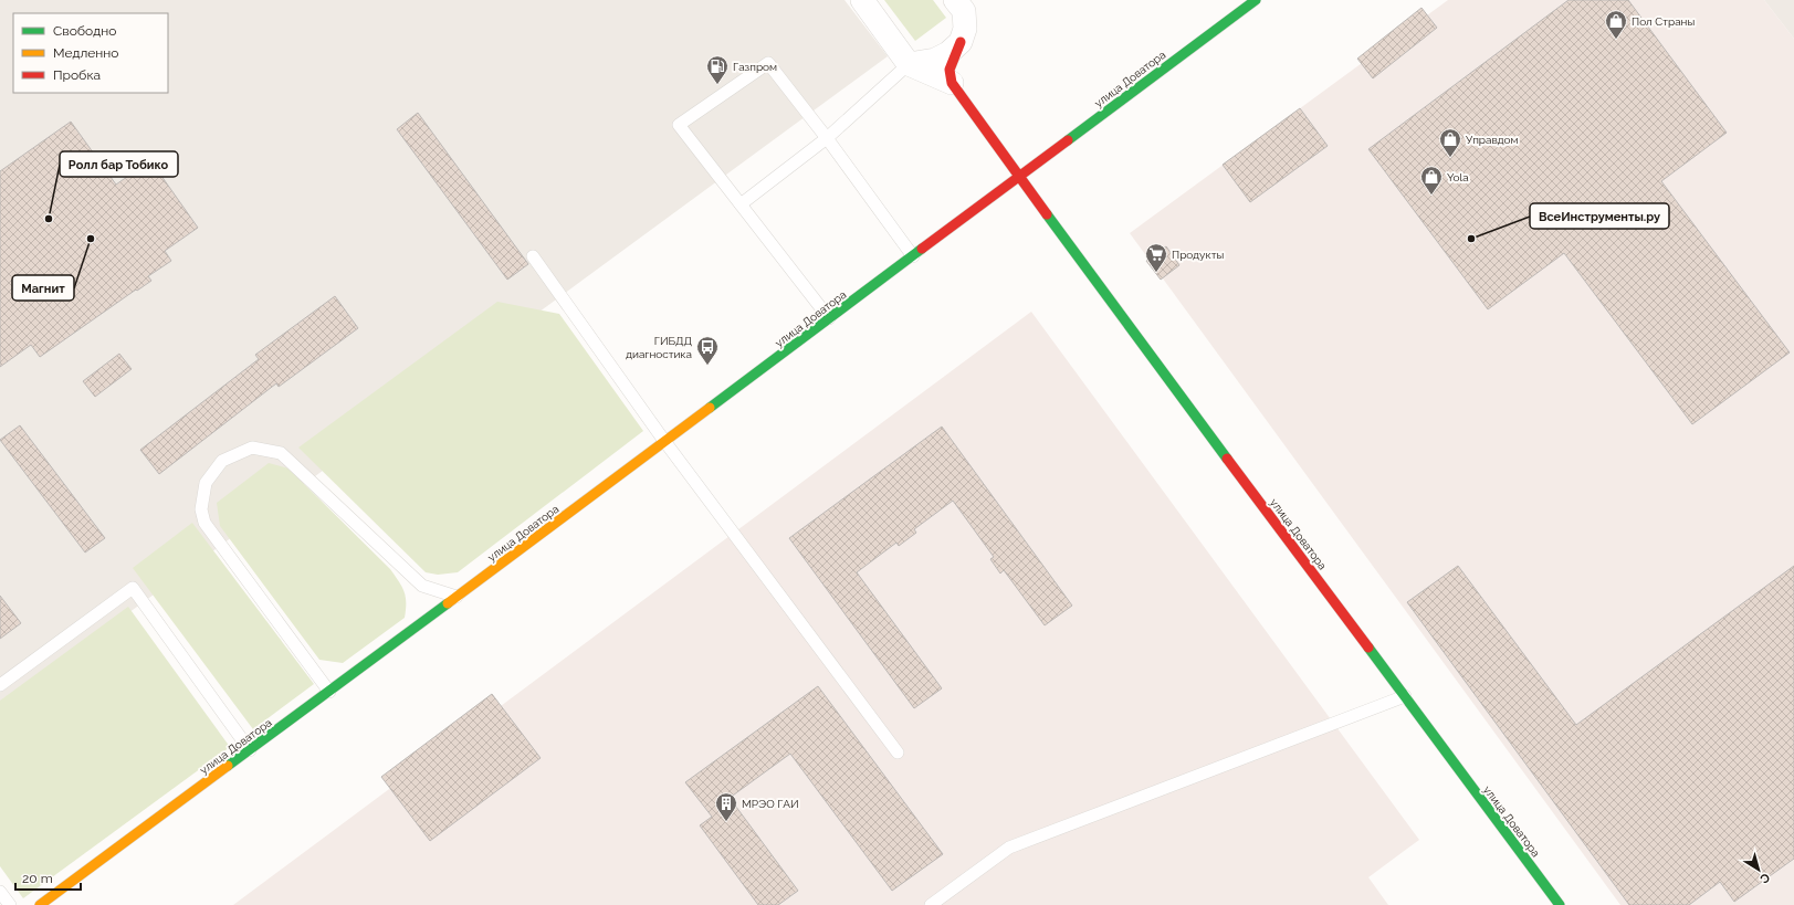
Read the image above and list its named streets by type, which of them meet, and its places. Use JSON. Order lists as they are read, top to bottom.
{
  "streets": {
    "street": ["улица Доватора"]
  },
  "places": {
    "shop": ["Пол Страны", "Управдом", "Yola"],
    "fuel station": ["Газпром"],
    "other": ["Ролл бар Тобико", "Магнит", "ВсеИнструменты.ру"],
    "supermarket": ["Продукты"],
    "bus stop": ["ГИБДД диагностика"],
    "building": ["МРЭО ГАИ"]
  },
  "legend": ["Свободно", "Медленно", "Пробка"],
  "scale_bar": "20 m",
  "north": "bottom right"
}
